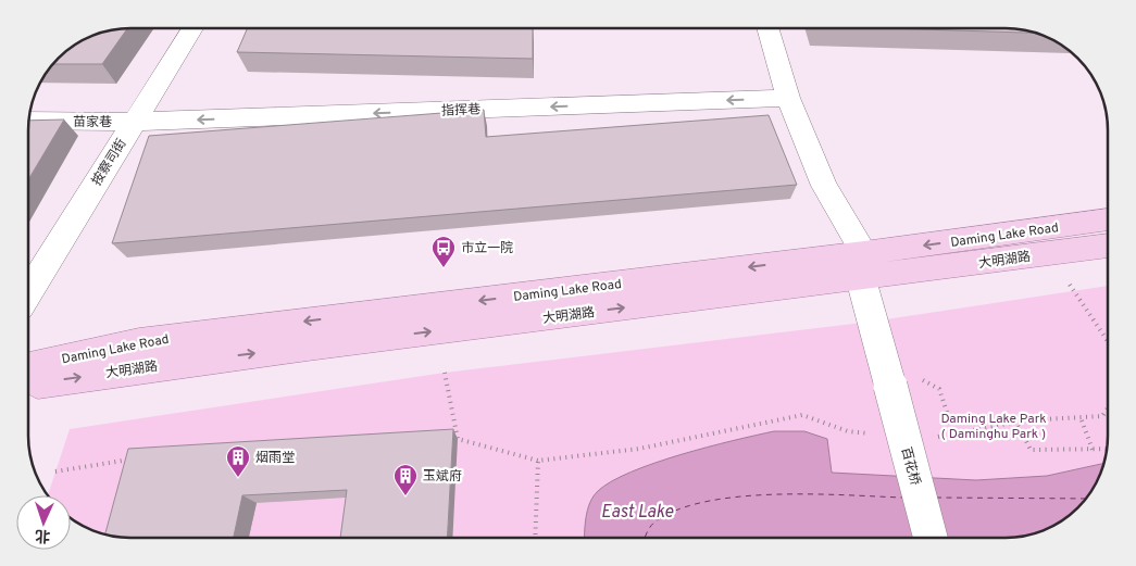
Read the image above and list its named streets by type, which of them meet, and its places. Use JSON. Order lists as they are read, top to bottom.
{
  "streets": {
    "main road": ["Daming Lake Road", "大明湖路"],
    "street": [
      "指挥巷",
      "苗家巷",
      "按察司街",
      "百花桥"
    ]
  },
  "crossings": [
    ["指挥巷", "苗家巷"],
    ["指挥巷", "按察司街"],
    ["指挥巷", "百花桥"],
    ["苗家巷", "按察司街"],
    ["Daming Lake Road", "大明湖路"],
    ["Daming Lake Road", "百花桥"],
    ["大明湖路", "百花桥"]
  ],
  "one_way": ["指挥巷", "Daming Lake Road", "大明湖路"],
  "water": ["East Lake"],
  "parks": ["Daming Lake Park ( Daminghu Park )"],
  "places": {
    "bus stop": ["市立一院"],
    "building": ["烟雨堂", "玉斌府"]
  },
  "north": "bottom"
}
